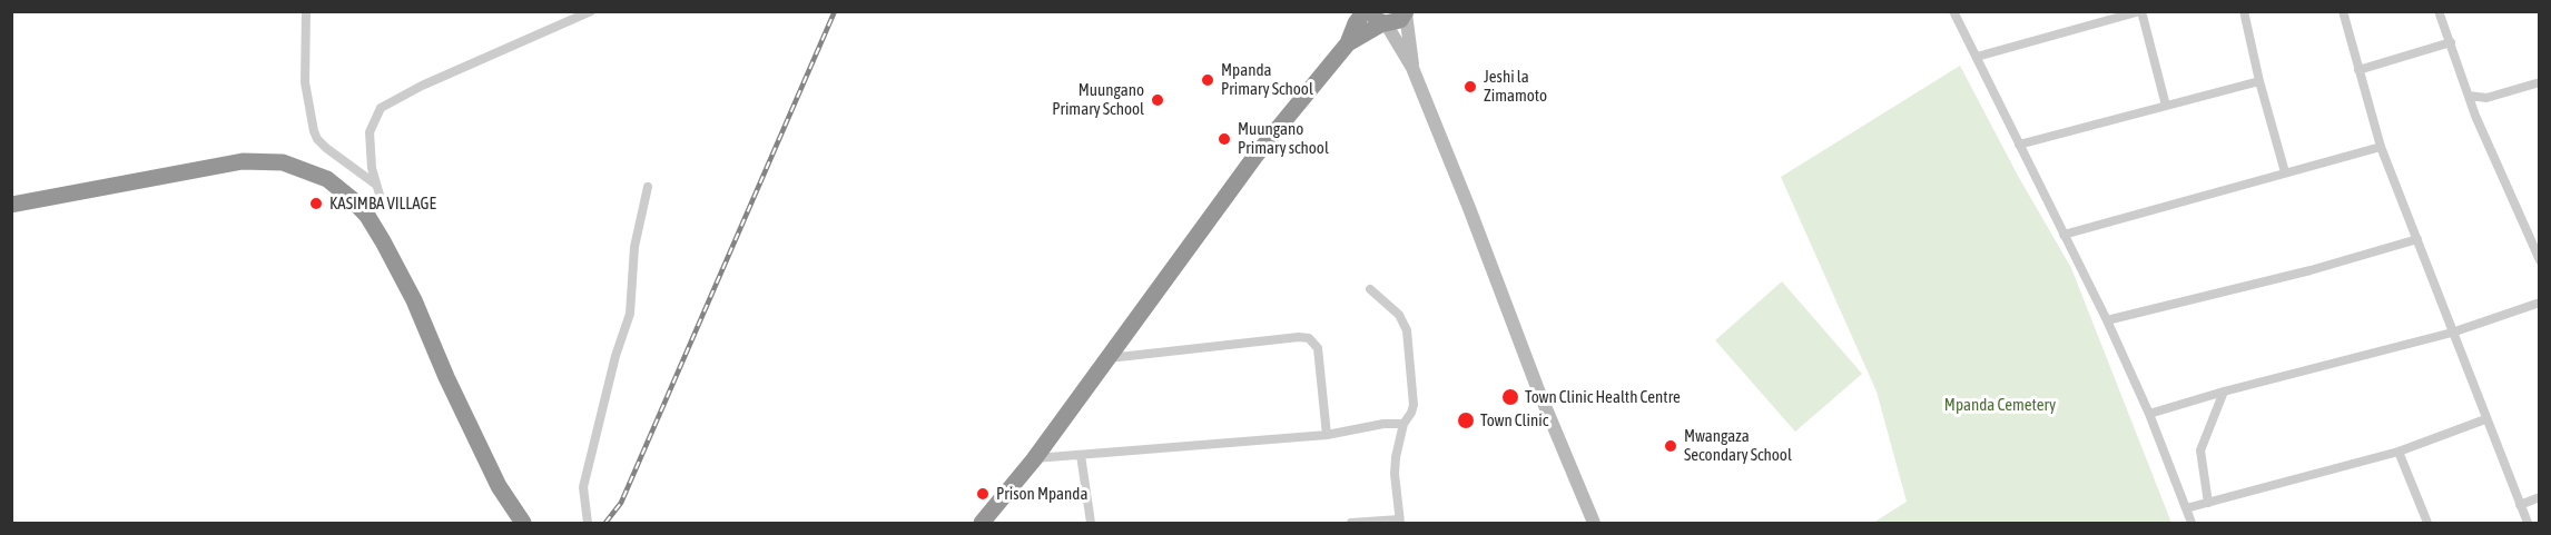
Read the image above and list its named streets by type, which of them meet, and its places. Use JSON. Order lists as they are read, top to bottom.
{
  "parks": ["Mpanda Cemetery"],
  "places": [
    "Mpanda Primary School",
    "Jeshi la Zimamoto",
    "Muungano Primary School",
    "Muungano Primary school",
    "KASIMBA VILLAGE",
    "Town Clinic Health Centre",
    "Town Clinic",
    "Mwangaza Secondary School",
    "Prison Mpanda"
  ]
}
